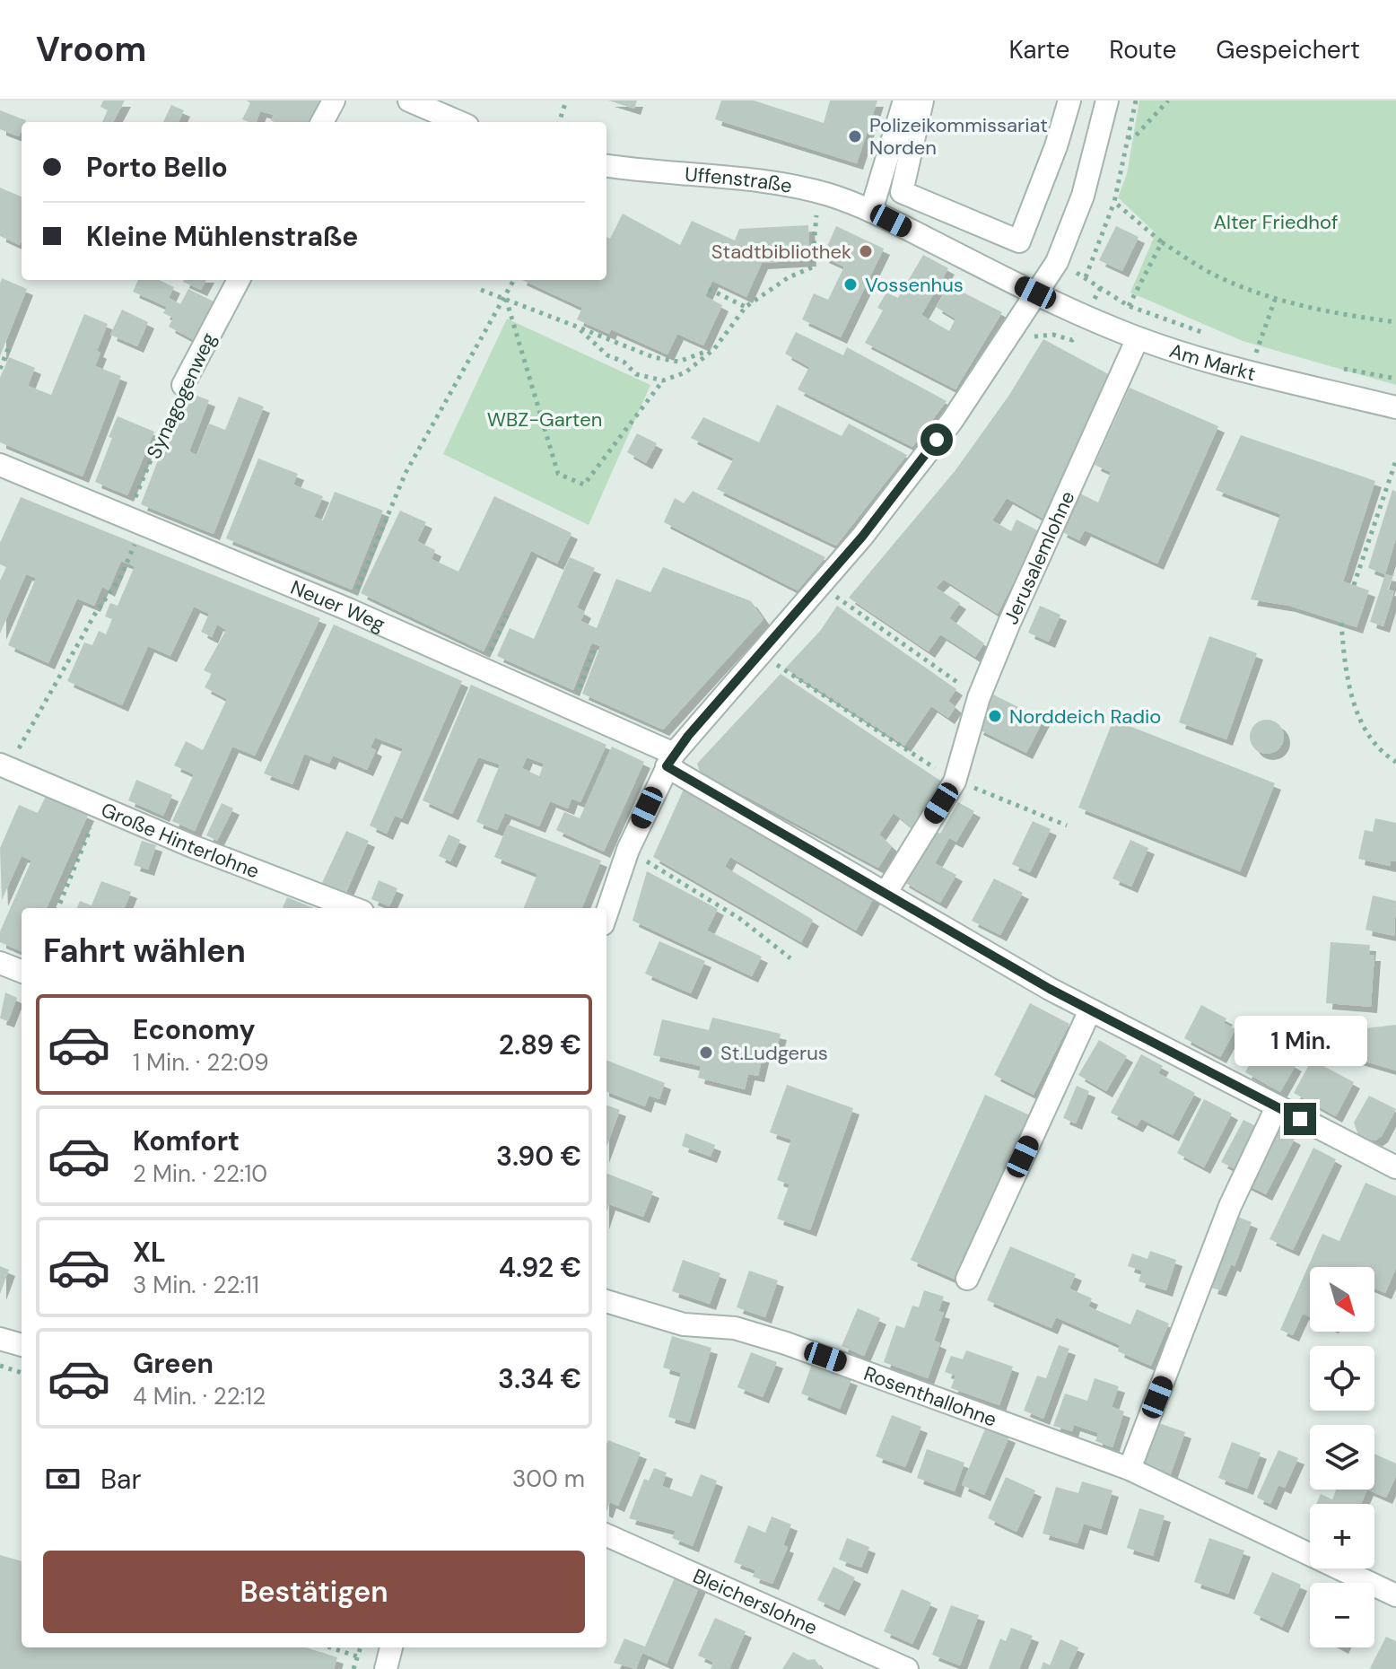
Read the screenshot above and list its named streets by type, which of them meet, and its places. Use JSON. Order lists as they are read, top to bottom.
{
  "streets": {
    "street": [
      "Uffenstraße",
      "Am Markt",
      "Synagogenweg",
      "Jerusalemlohne",
      "Neuer Weg",
      "Große Hinterlohne",
      "Rosenthallohne",
      "Bleicherslohne"
    ]
  },
  "crossings": [
    ["Uffenstraße", "Am Markt"],
    ["Am Markt", "Jerusalemlohne"],
    ["Synagogenweg", "Neuer Weg"],
    ["Synagogenweg", "Große Hinterlohne"],
    ["Jerusalemlohne", "Neuer Weg"]
  ],
  "parks": ["Alter Friedhof", "WBZ-Garten"],
  "places": [
    "Polizeikommissariat Norden",
    "Stadtbibliothek",
    "Vossenhus",
    "Norddeich Radio",
    "St.Ludgerus"
  ],
  "north": "bottom right",
  "page": {
    "header": "Vroom",
    "nav": ["Karte", "Route", "Gespeichert"],
    "banner": ["Porto Bello", "Kleine Mühlenstraße"],
    "heading": "Fahrt wählen",
    "list": [
      {
        "name": "Economy",
        "note": "1 Min. · 22:09",
        "value": "2.89 €"
      },
      {
        "name": "Komfort",
        "note": "2 Min. · 22:10",
        "value": "3.90 €"
      },
      {
        "name": "XL",
        "note": "3 Min. · 22:11",
        "value": "4.92 €"
      },
      {
        "name": "Green",
        "note": "4 Min. · 22:12",
        "value": "3.34 €"
      }
    ],
    "bubble": "1 Min.",
    "map_buttons": ["+", "−"],
    "pay": ["Bar", "300 m"],
    "buttons": "Bestätigen"
  }
}
